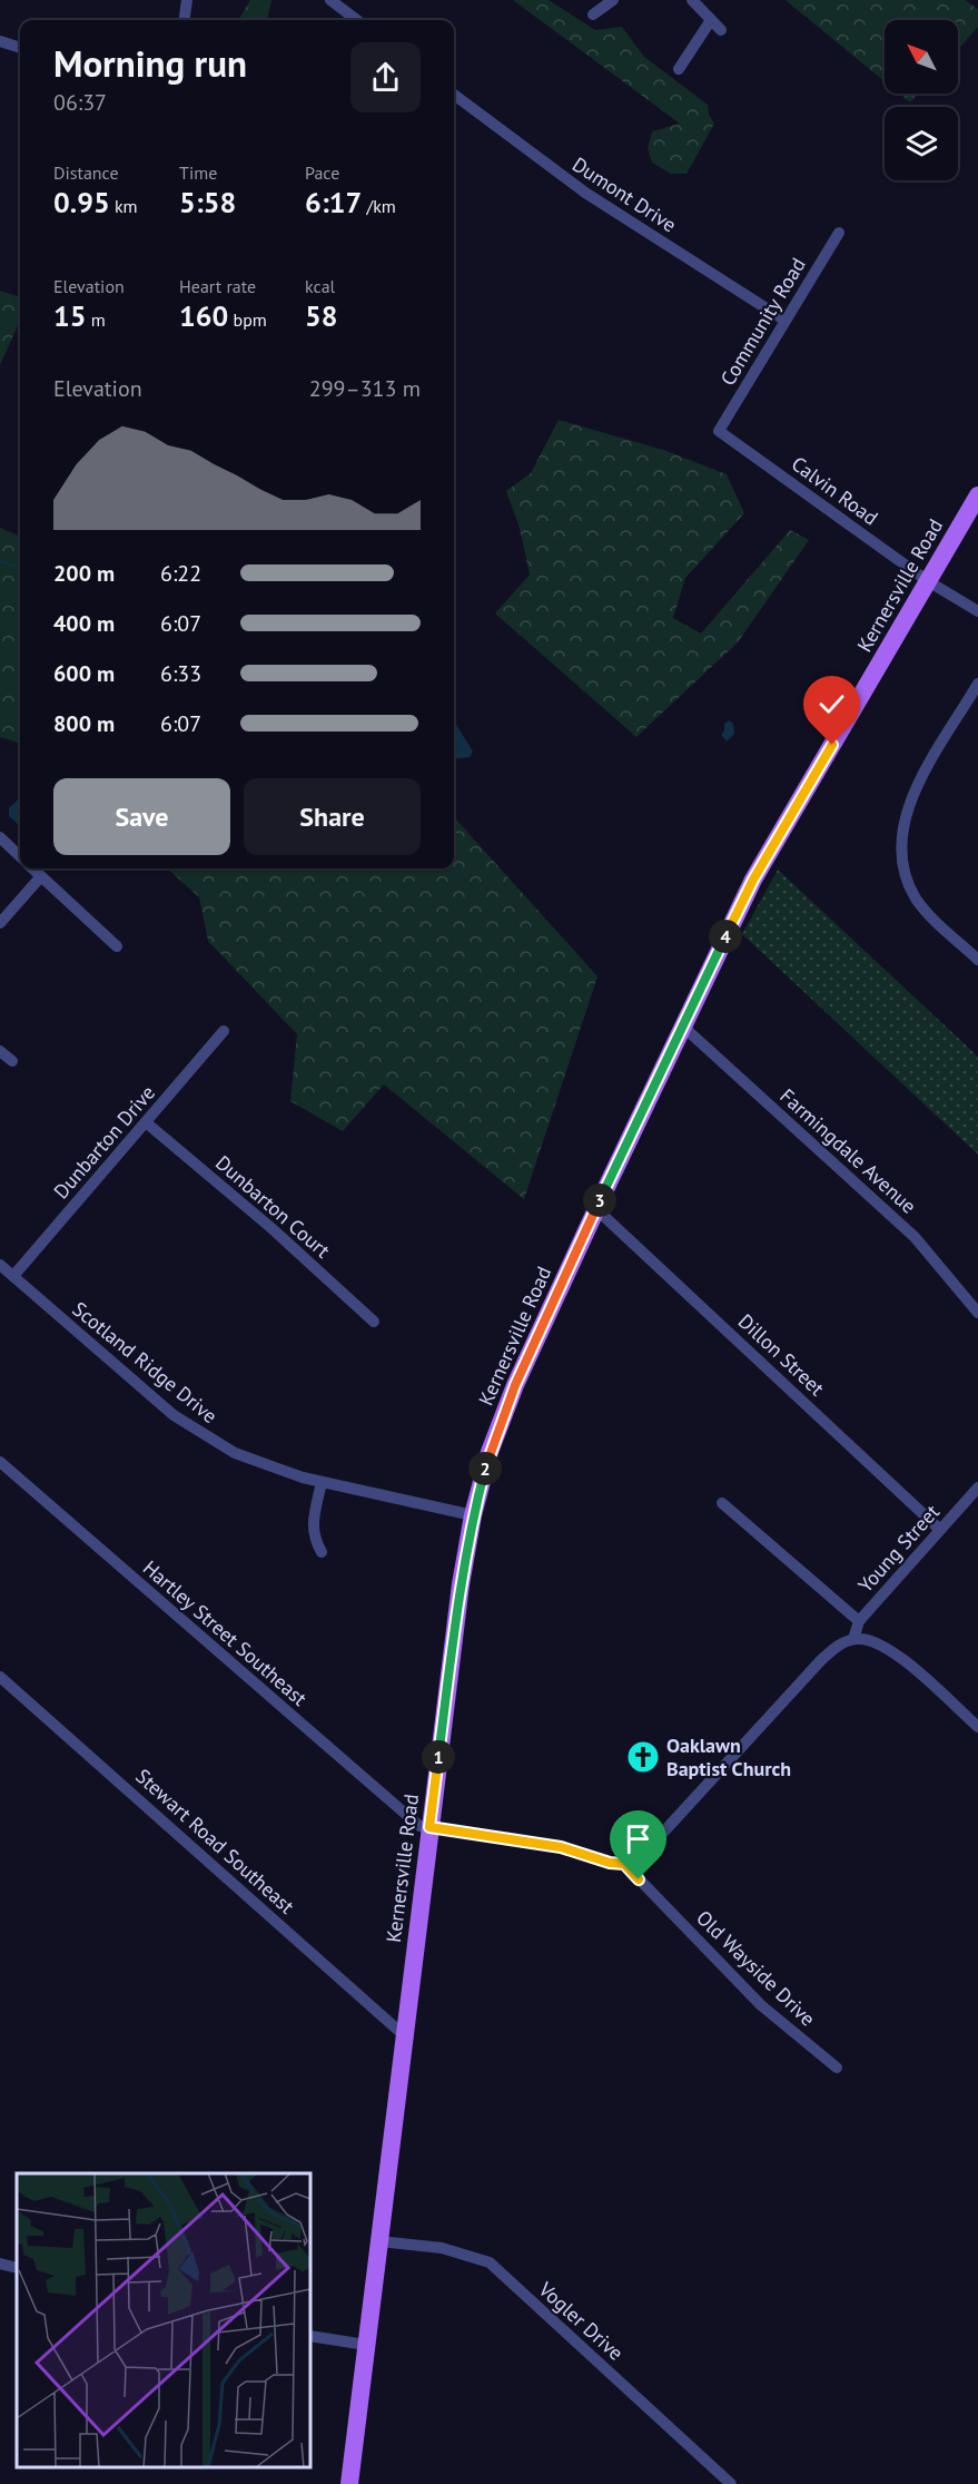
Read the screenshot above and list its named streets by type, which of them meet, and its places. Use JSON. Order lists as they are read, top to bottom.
{
  "streets": {
    "main road": ["Kernersville Road"],
    "street": [
      "Dumont Drive",
      "Community Road",
      "Calvin Road",
      "Dunbarton Drive",
      "Farmingdale Avenue",
      "Dunbarton Court",
      "Dillon Street",
      "Scotland Ridge Drive",
      "Young Street",
      "Hartley Street Southeast",
      "Stewart Road Southeast",
      "Old Wayside Drive",
      "Vogler Drive"
    ]
  },
  "crossings": [
    ["Dumont Drive", "Community Road"],
    ["Community Road", "Calvin Road"],
    ["Calvin Road", "Kernersville Road"],
    ["Kernersville Road", "Farmingdale Avenue"],
    ["Kernersville Road", "Dillon Street"],
    ["Kernersville Road", "Scotland Ridge Drive"],
    ["Kernersville Road", "Hartley Street Southeast"],
    ["Kernersville Road", "Stewart Road Southeast"],
    ["Kernersville Road", "Vogler Drive"],
    ["Dunbarton Drive", "Dunbarton Court"],
    ["Dunbarton Drive", "Scotland Ridge Drive"],
    ["Dillon Street", "Young Street"]
  ],
  "places": {
    "church": ["Oaklawn Baptist Church"]
  },
  "north": "top left",
  "page": {
    "heading": ["Morning run", "06:37"],
    "stats": [
      ["Distance", "0.95 km"],
      ["Time", "5:58"],
      ["Pace", "6:17 /km"],
      ["Elevation", "15 m"],
      ["Heart rate", "160 bpm"],
      ["kcal", "58"]
    ],
    "chart": ["Elevation", "299–313 m"],
    "list": [
      {
        "name": "200 m",
        "note": "6:22"
      },
      {
        "name": "400 m",
        "note": "6:07"
      },
      {
        "name": "600 m",
        "note": "6:33"
      },
      {
        "name": "800 m",
        "note": "6:07"
      }
    ],
    "buttons": ["Save", "Share"],
    "pins": [
      "4",
      "3",
      "2",
      "1"
    ]
  }
}
